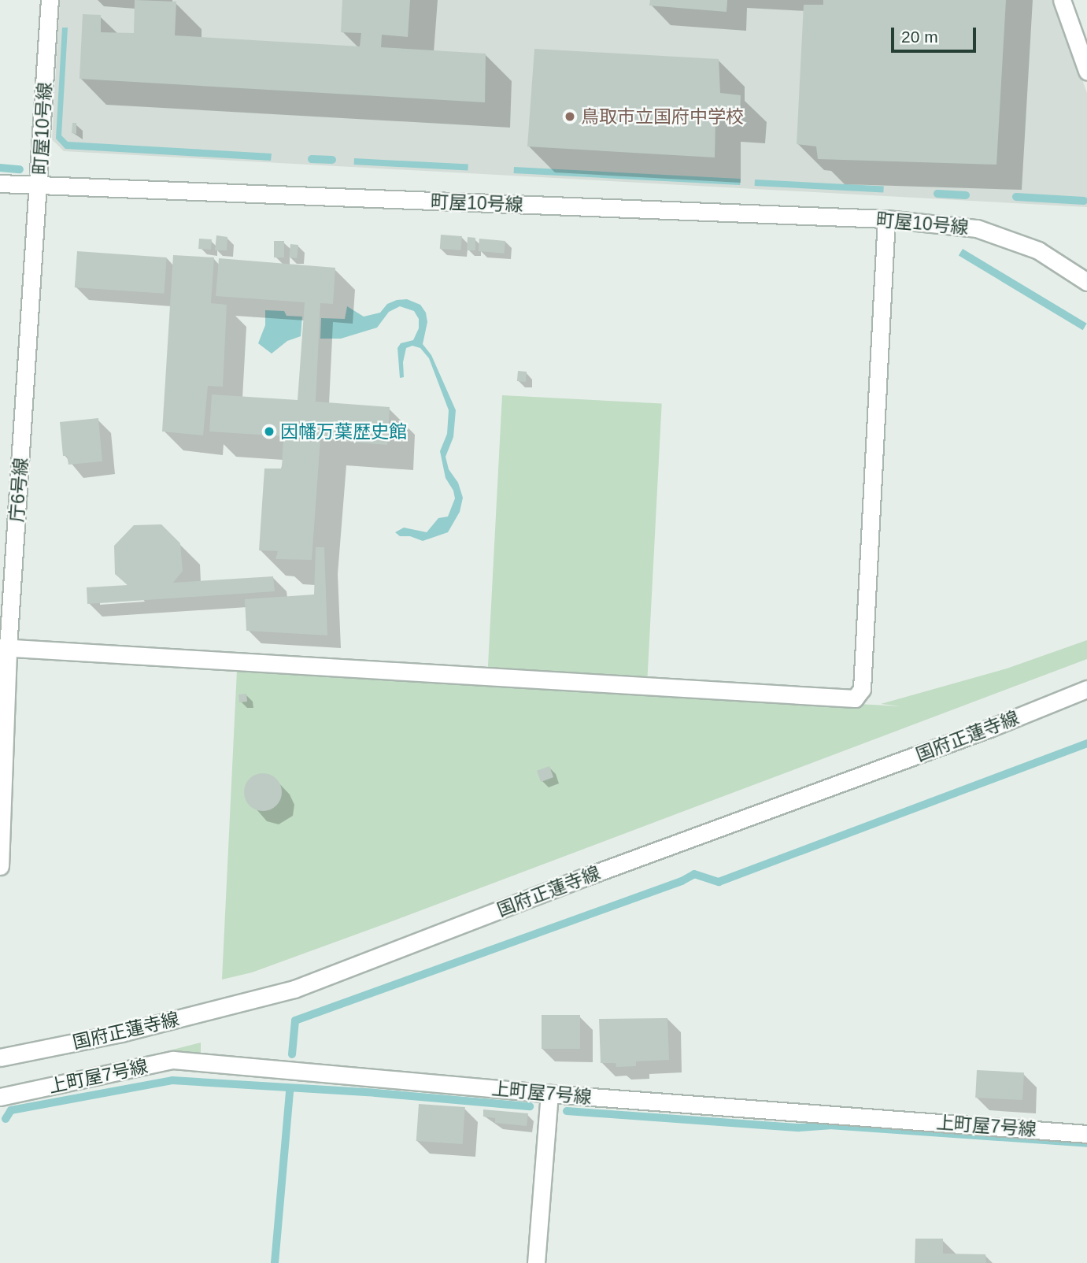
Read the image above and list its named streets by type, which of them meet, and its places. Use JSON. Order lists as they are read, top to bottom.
{
  "streets": {
    "street": [
      "町屋10号線",
      "庁6号線",
      "国府正蓮寺線",
      "上町屋7号線"
    ]
  },
  "crossings": [
    ["町屋10号線", "庁6号線"]
  ],
  "places": ["鳥取市立国府中学校", "因幡万葉歴史館"],
  "scale_bar": "20 m"
}
